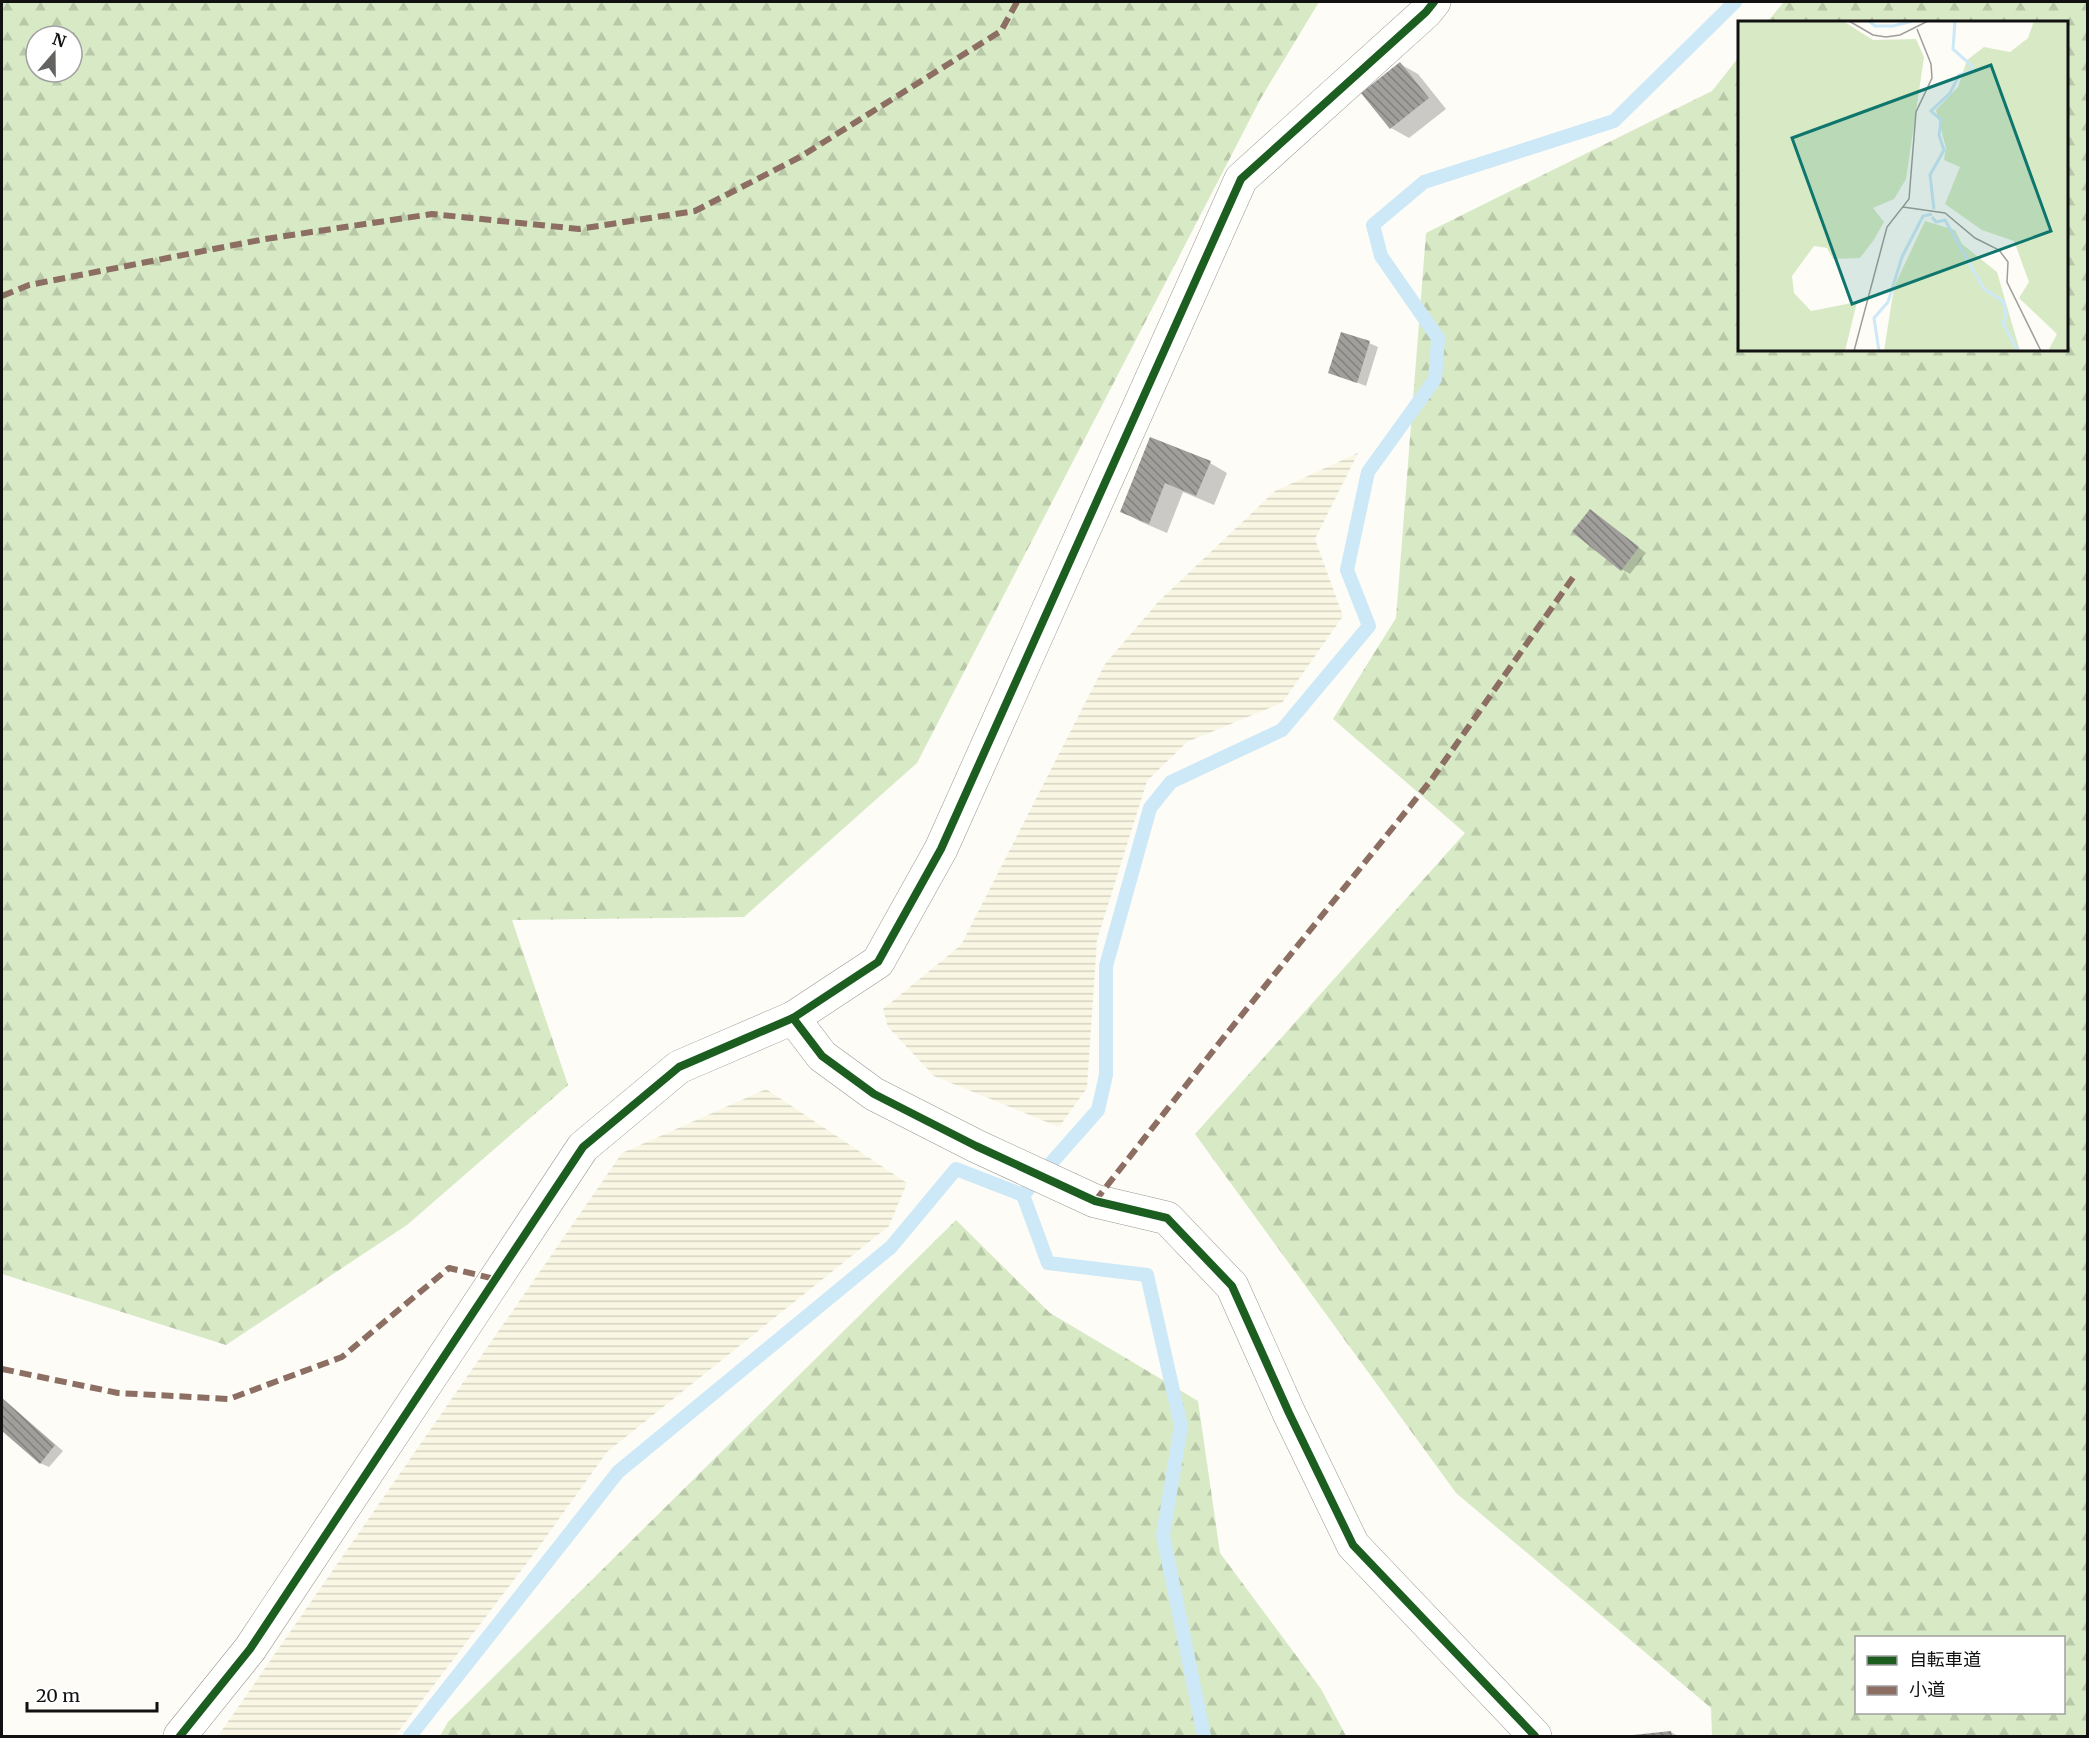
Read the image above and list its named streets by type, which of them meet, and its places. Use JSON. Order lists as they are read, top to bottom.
{
  "legend": ["自転車道", "小道"],
  "scale_bar": "20 m",
  "north": "top"
}
